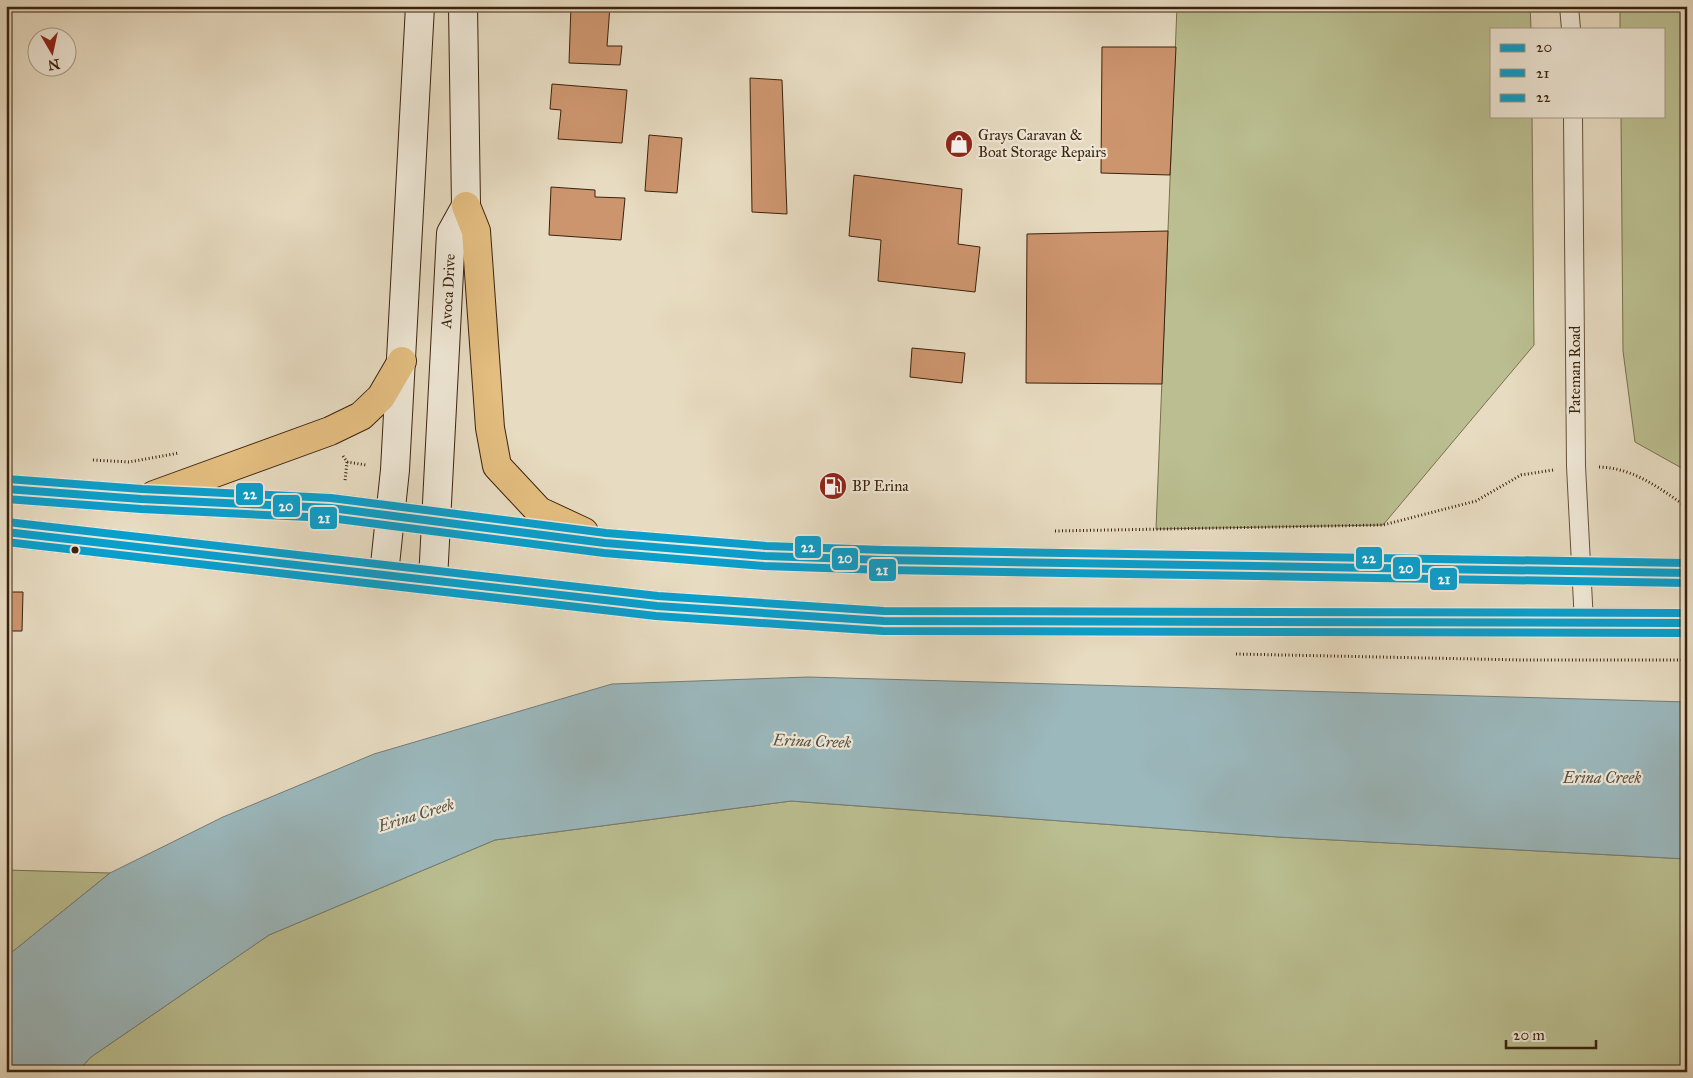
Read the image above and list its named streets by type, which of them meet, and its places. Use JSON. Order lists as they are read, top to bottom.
{
  "streets": {
    "main road": ["Avoca Drive"],
    "lane": ["Pateman Road"]
  },
  "water": ["Erina Creek"],
  "places": {
    "shop": ["Grays Caravan & Boat Storage Repairs"],
    "fuel station": ["BP Erina"]
  },
  "lines": ["transit line 22", "transit line 20", "transit line 21"],
  "legend": ["20", "21", "22"],
  "scale_bar": "20 m",
  "north": "bottom"
}
